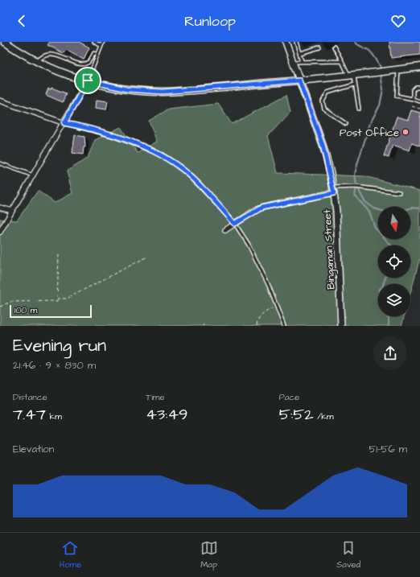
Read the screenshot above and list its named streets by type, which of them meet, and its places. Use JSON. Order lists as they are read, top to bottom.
{
  "streets": {
    "street": ["Bingaman Street"]
  },
  "places": ["Post Office"],
  "scale_bar": "100 m",
  "north": "bottom",
  "page": {
    "header": "Runloop",
    "scale": "100 m",
    "heading": ["Evening run", "21:46 · 9 × 830 m"],
    "stats": [
      ["Distance", "7.47 km"],
      ["Time", "43:49"],
      ["Pace", "5:52 /km"]
    ],
    "chart": ["Elevation", "51–56 m"],
    "tabs": ["Home", "Map", "Saved"]
  }
}
